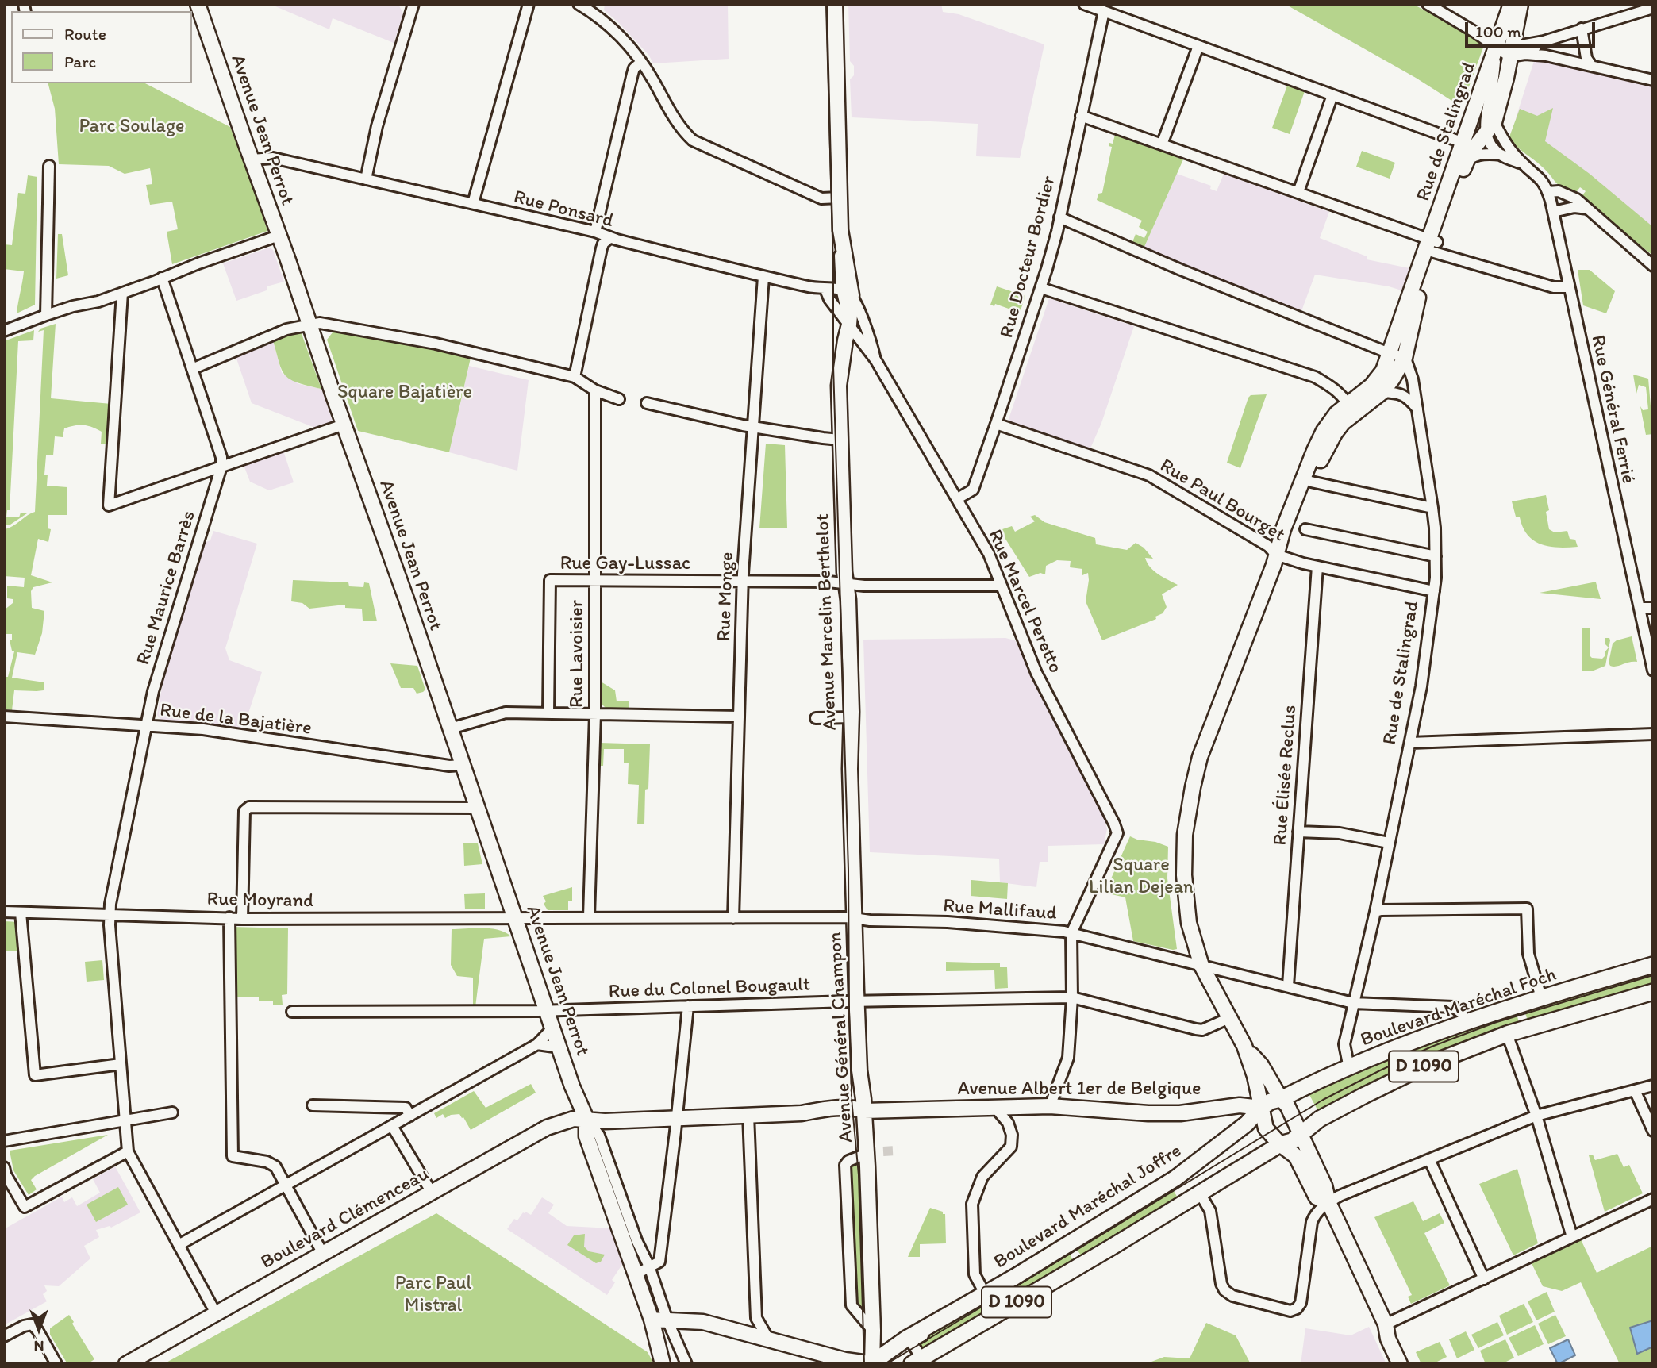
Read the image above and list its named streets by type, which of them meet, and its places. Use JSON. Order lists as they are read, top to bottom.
{
  "streets": {
    "main road": [
      "Avenue Jean Perrot",
      "Rue de Stalingrad",
      "Avenue Marcelin Berthelot",
      "Boulevard Maréchal Foch",
      "Avenue Général Champon",
      "D 1090",
      "Avenue Albert 1er de Belgique",
      "Boulevard Maréchal Joffre",
      "Boulevard Clémenceau"
    ],
    "street": [
      "Rue Ponsard",
      "Rue Docteur Bordier",
      "Rue Général Ferrié",
      "Rue Paul Bourget",
      "Rue Gay-Lussac",
      "Rue Maurice Barrès",
      "Rue Monge",
      "Rue Marcel Peretto",
      "Rue Lavoisier",
      "Rue de la Bajatière",
      "Rue Élisée Reclus",
      "Rue Moyrand",
      "Rue Mallifaud",
      "Rue du Colonel Bougault"
    ]
  },
  "crossings": [
    ["Avenue Jean Perrot", "Rue Ponsard"],
    ["Avenue Jean Perrot", "Rue de la Bajatière"],
    ["Avenue Jean Perrot", "Rue Moyrand"],
    ["Avenue Jean Perrot", "Rue Mallifaud"],
    ["Avenue Jean Perrot", "Rue du Colonel Bougault"],
    ["Avenue Jean Perrot", "Avenue Albert 1er de Belgique"],
    ["Avenue Jean Perrot", "Boulevard Clémenceau"],
    ["Rue de Stalingrad", "Rue Général Ferrié"],
    ["Rue de Stalingrad", "Rue Paul Bourget"],
    ["Rue de Stalingrad", "Rue Mallifaud"],
    ["Rue de Stalingrad", "Boulevard Maréchal Foch"],
    ["Rue Ponsard", "Rue Monge"],
    ["Rue Docteur Bordier", "Rue Paul Bourget"],
    ["Rue Docteur Bordier", "Rue Marcel Peretto"],
    ["Rue Paul Bourget", "Rue Élisée Reclus"],
    ["Rue Gay-Lussac", "Rue Monge"],
    ["Rue Gay-Lussac", "Rue Marcel Peretto"],
    ["Rue Gay-Lussac", "Avenue Marcelin Berthelot"],
    ["Rue Gay-Lussac", "Rue Lavoisier"],
    ["Rue Maurice Barrès", "Rue de la Bajatière"],
    ["Rue Maurice Barrès", "Rue Moyrand"],
    ["Rue Monge", "Rue Mallifaud"],
    ["Rue Marcel Peretto", "Avenue Marcelin Berthelot"],
    ["Rue Marcel Peretto", "Rue Mallifaud"],
    ["Avenue Marcelin Berthelot", "Rue Mallifaud"],
    ["Avenue Marcelin Berthelot", "Avenue Général Champon"],
    ["Rue Lavoisier", "Rue Mallifaud"],
    ["Rue Élisée Reclus", "Rue Mallifaud"],
    ["Rue Moyrand", "Rue Mallifaud"],
    ["Rue Mallifaud", "Boulevard Maréchal Foch"],
    ["Rue Mallifaud", "Avenue Général Champon"],
    ["Rue du Colonel Bougault", "Avenue Général Champon"],
    ["Boulevard Maréchal Foch", "D 1090"],
    ["Avenue Général Champon", "Avenue Albert 1er de Belgique"],
    ["Avenue Général Champon", "Boulevard Maréchal Joffre"],
    ["D 1090", "Avenue Albert 1er de Belgique"],
    ["D 1090", "Boulevard Maréchal Joffre"],
    ["Avenue Albert 1er de Belgique", "Boulevard Maréchal Joffre"],
    ["Avenue Albert 1er de Belgique", "Boulevard Clémenceau"]
  ],
  "parks": [
    "Parc Soulage",
    "Square Bajatière",
    "Square Lilian Dejean",
    "Parc Paul Mistral"
  ],
  "legend": ["Route", "Parc"],
  "scale_bar": "100 m",
  "north": "bottom"
}
